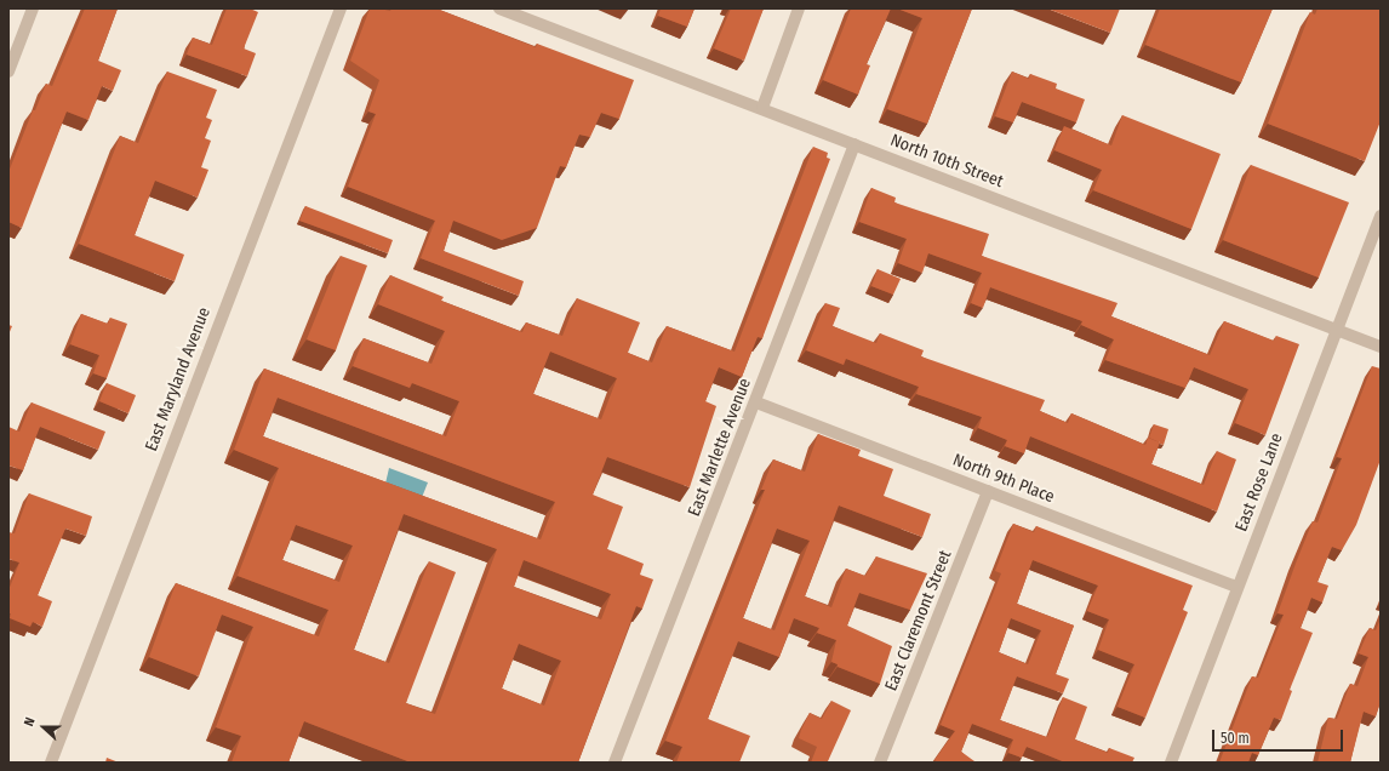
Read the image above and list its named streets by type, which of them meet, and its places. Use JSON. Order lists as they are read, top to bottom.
{
  "streets": {
    "street": [
      "North 10th Street",
      "East Maryland Avenue",
      "East Marlette Avenue",
      "North 9th Place",
      "East Rose Lane",
      "East Claremont Street"
    ]
  },
  "crossings": [
    ["North 10th Street", "East Marlette Avenue"],
    ["North 10th Street", "East Rose Lane"],
    ["East Marlette Avenue", "North 9th Place"],
    ["North 9th Place", "East Rose Lane"],
    ["North 9th Place", "East Claremont Street"]
  ],
  "scale_bar": "50 m",
  "north": "left"
}
